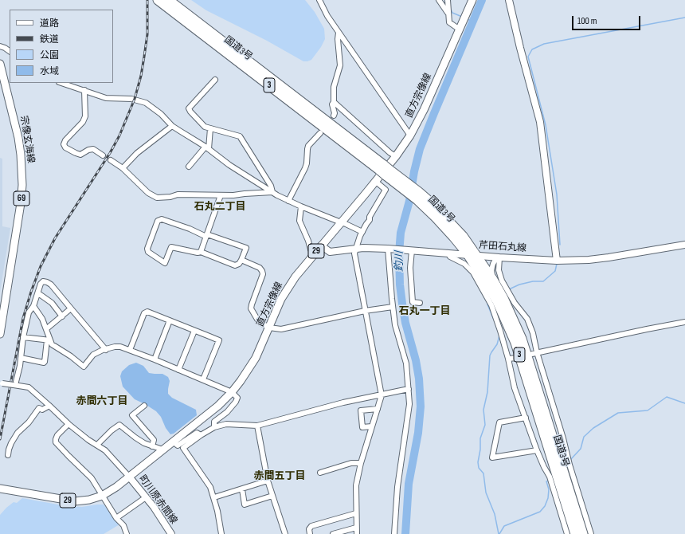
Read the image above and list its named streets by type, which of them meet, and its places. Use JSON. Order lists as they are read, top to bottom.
{
  "streets": {
    "highway": ["国道3号", "3"],
    "main road": [
      "直方宗像線",
      "宗像玄海線",
      "69",
      "芹田石丸線",
      "29",
      "町川原赤間線"
    ]
  },
  "crossings": [
    ["国道3号", "芹田石丸線"],
    ["直方宗像線", "芹田石丸線"],
    ["直方宗像線", "町川原赤間線"]
  ],
  "districts": [
    "石丸二丁目",
    "石丸一丁目",
    "赤間六丁目",
    "赤間五丁目"
  ],
  "water": ["釣川"],
  "legend": [
    "道路",
    "鉄道",
    "公園",
    "水域"
  ],
  "scale_bar": "100 m"
}
